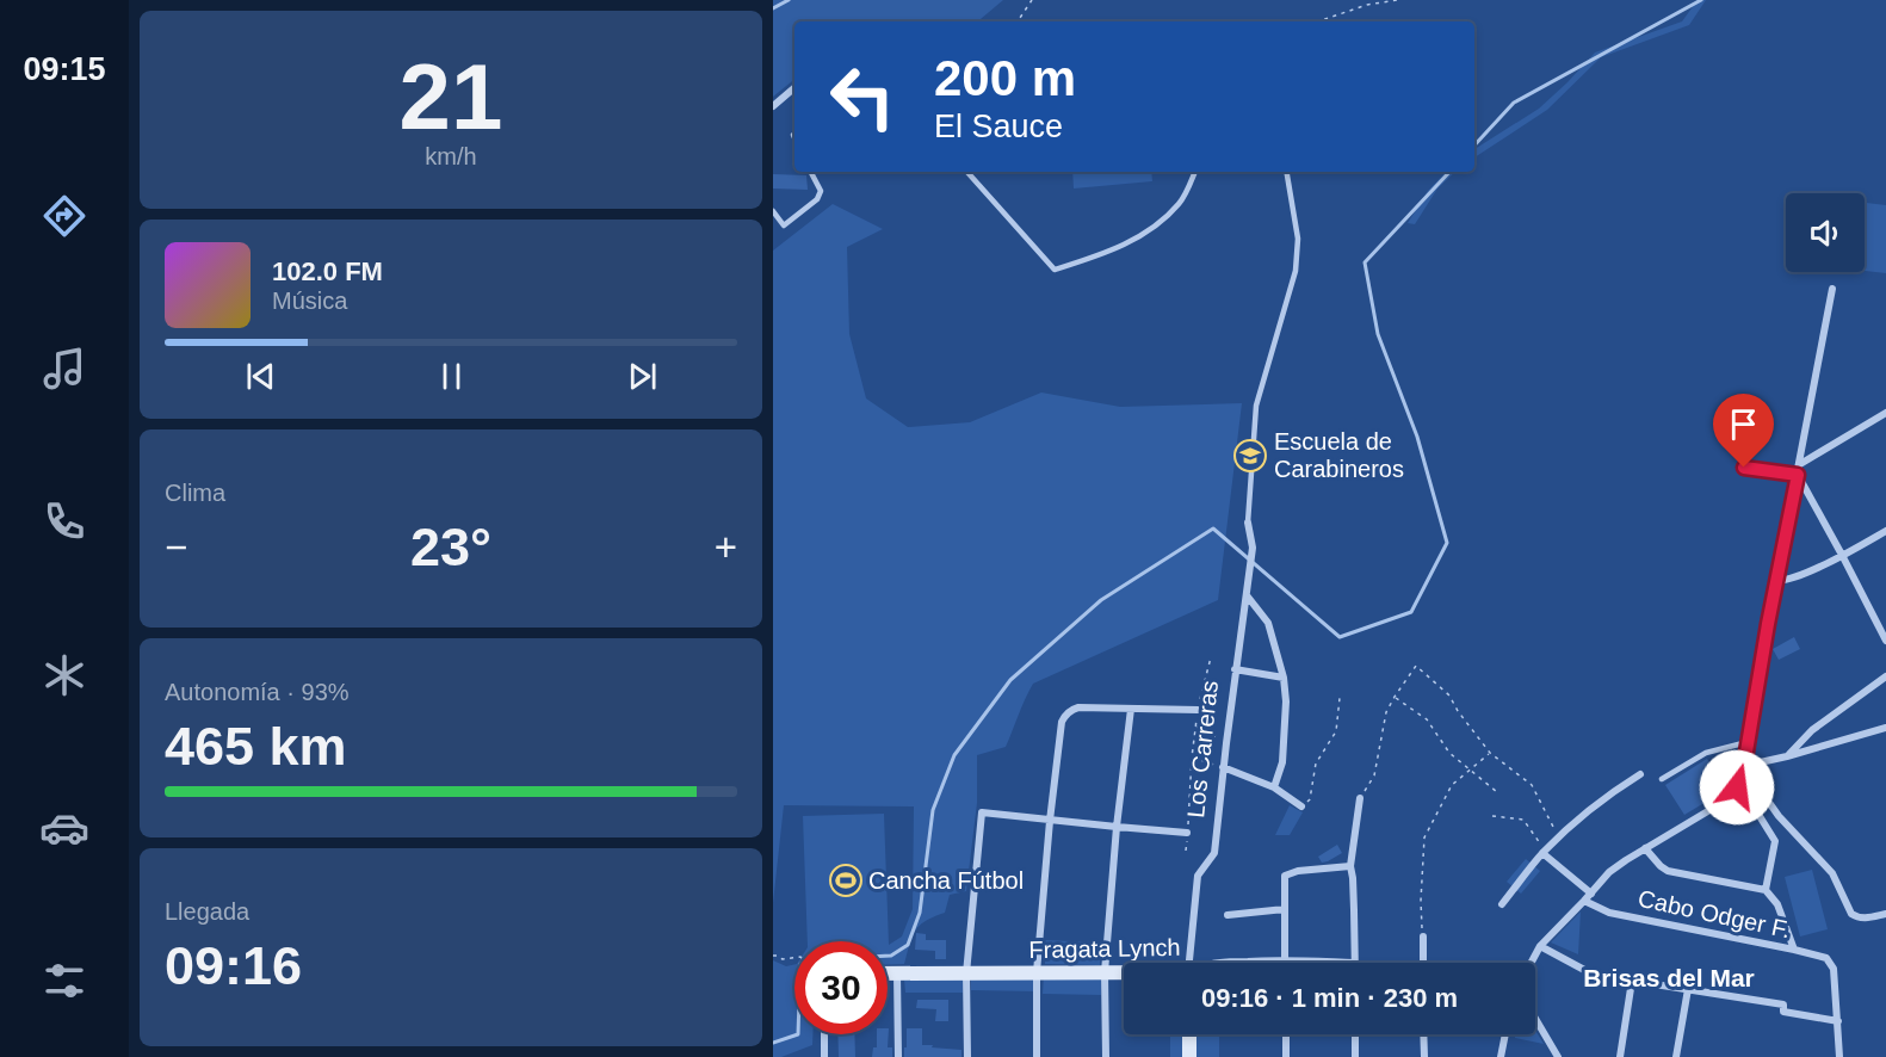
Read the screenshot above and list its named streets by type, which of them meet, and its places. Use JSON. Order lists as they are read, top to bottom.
{
  "streets": {
    "street": ["Los Carreras", "Cabo Odger F.", "Fragata Lynch"]
  },
  "districts": ["Brisas del Mar"],
  "places": {
    "school or university": ["Escuela de Carabineros"],
    "sports": ["Cancha Fútbol"]
  },
  "page": {
    "tabs": "09:15",
    "tile": [
      ["21", "km/h"],
      "Clima",
      ["Autonomía · 93%", "465 km"],
      ["Llegada", "09:16"]
    ],
    "turn": ["200 m", "El Sauce"],
    "song": ["102.0 FM", "Música"],
    "heat": ["−", "23°", "+"],
    "limit": "30",
    "trip": "09:16 · 1 min · 230 m"
  }
}
